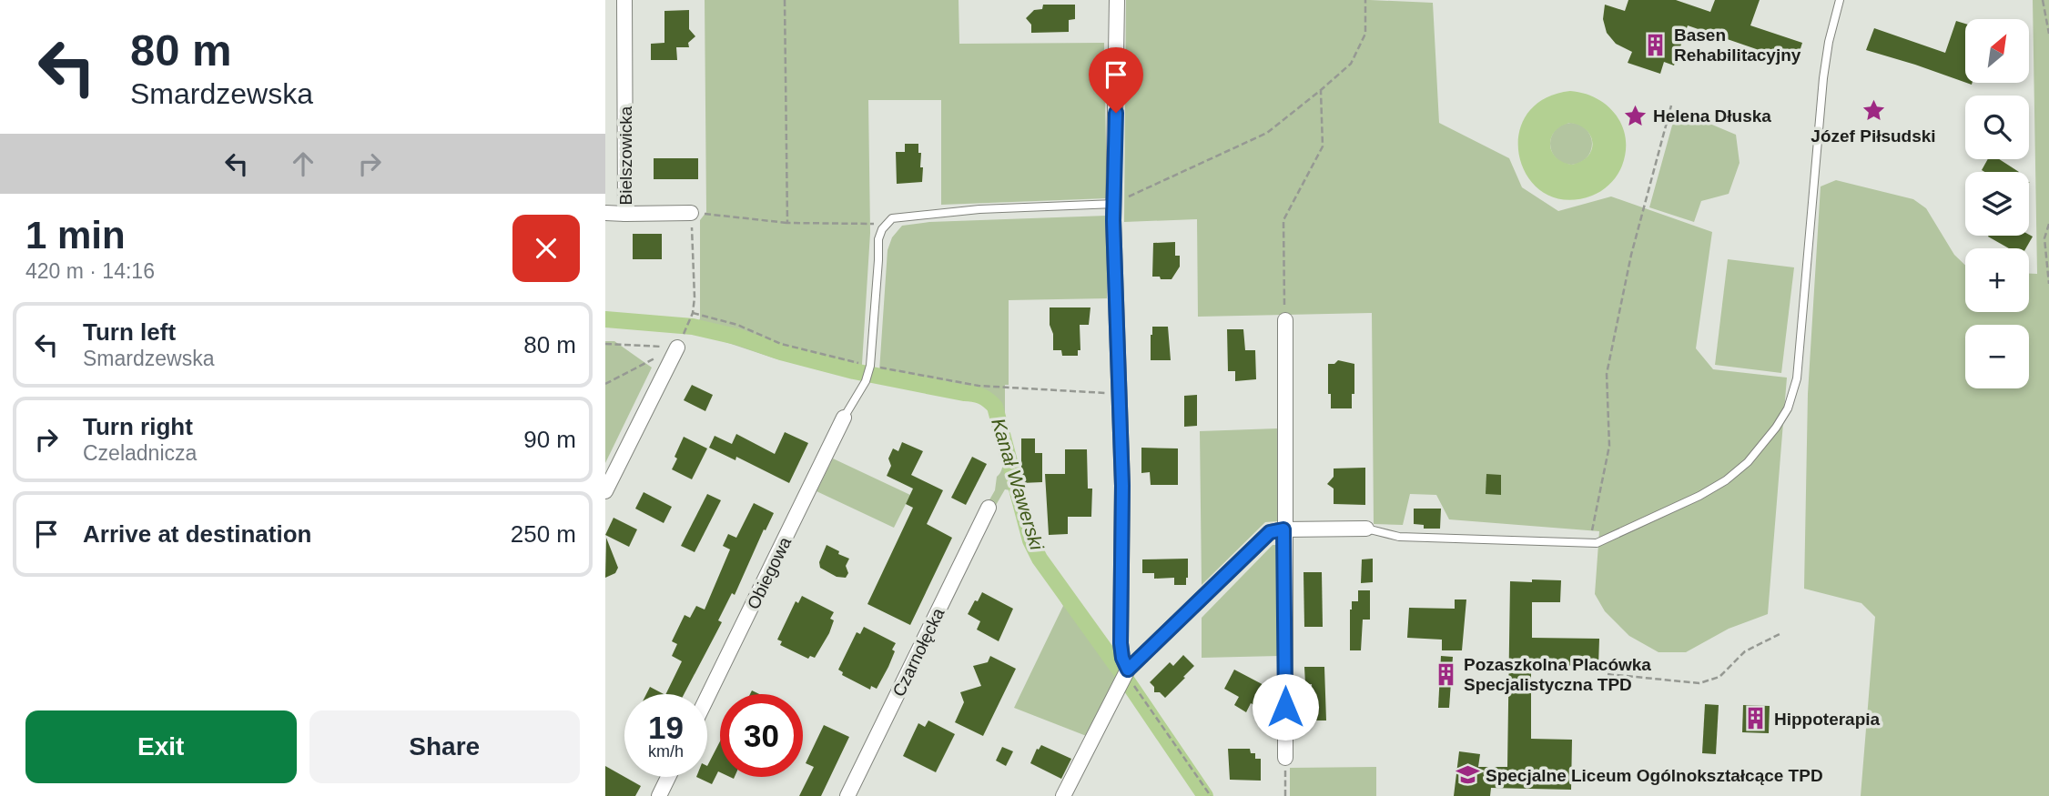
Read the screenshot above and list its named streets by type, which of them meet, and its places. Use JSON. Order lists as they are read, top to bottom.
{
  "streets": {
    "street": ["Bielszowicka", "Obiegowa", "Czarnołęcka"]
  },
  "water": ["Kanał Wawerski"],
  "places": {
    "building": ["Basen Rehabilitacyjny", "Pozaszkolna Placówka Specjalistyczna TPD", "Hippoterapia"],
    "place": ["Józef Piłsudski", "Helena Dłuska"],
    "school or university": ["Specjalne Liceum Ogólnokształcące TPD"]
  },
  "north": "top right",
  "page": {
    "turn": ["80 m", "Smardzewska"],
    "map_buttons": ["+", "−"],
    "heading": ["1 min", "420 m · 14:16"],
    "list": [
      {
        "name": "Turn left",
        "note": "Smardzewska",
        "value": "80 m"
      },
      {
        "name": "Turn right",
        "note": "Czeladnicza",
        "value": "90 m"
      },
      {
        "name": "Arrive at destination",
        "value": "250 m"
      }
    ],
    "speed": "19 km/h",
    "limit": "30",
    "buttons": ["Exit", "Share"]
  }
}
